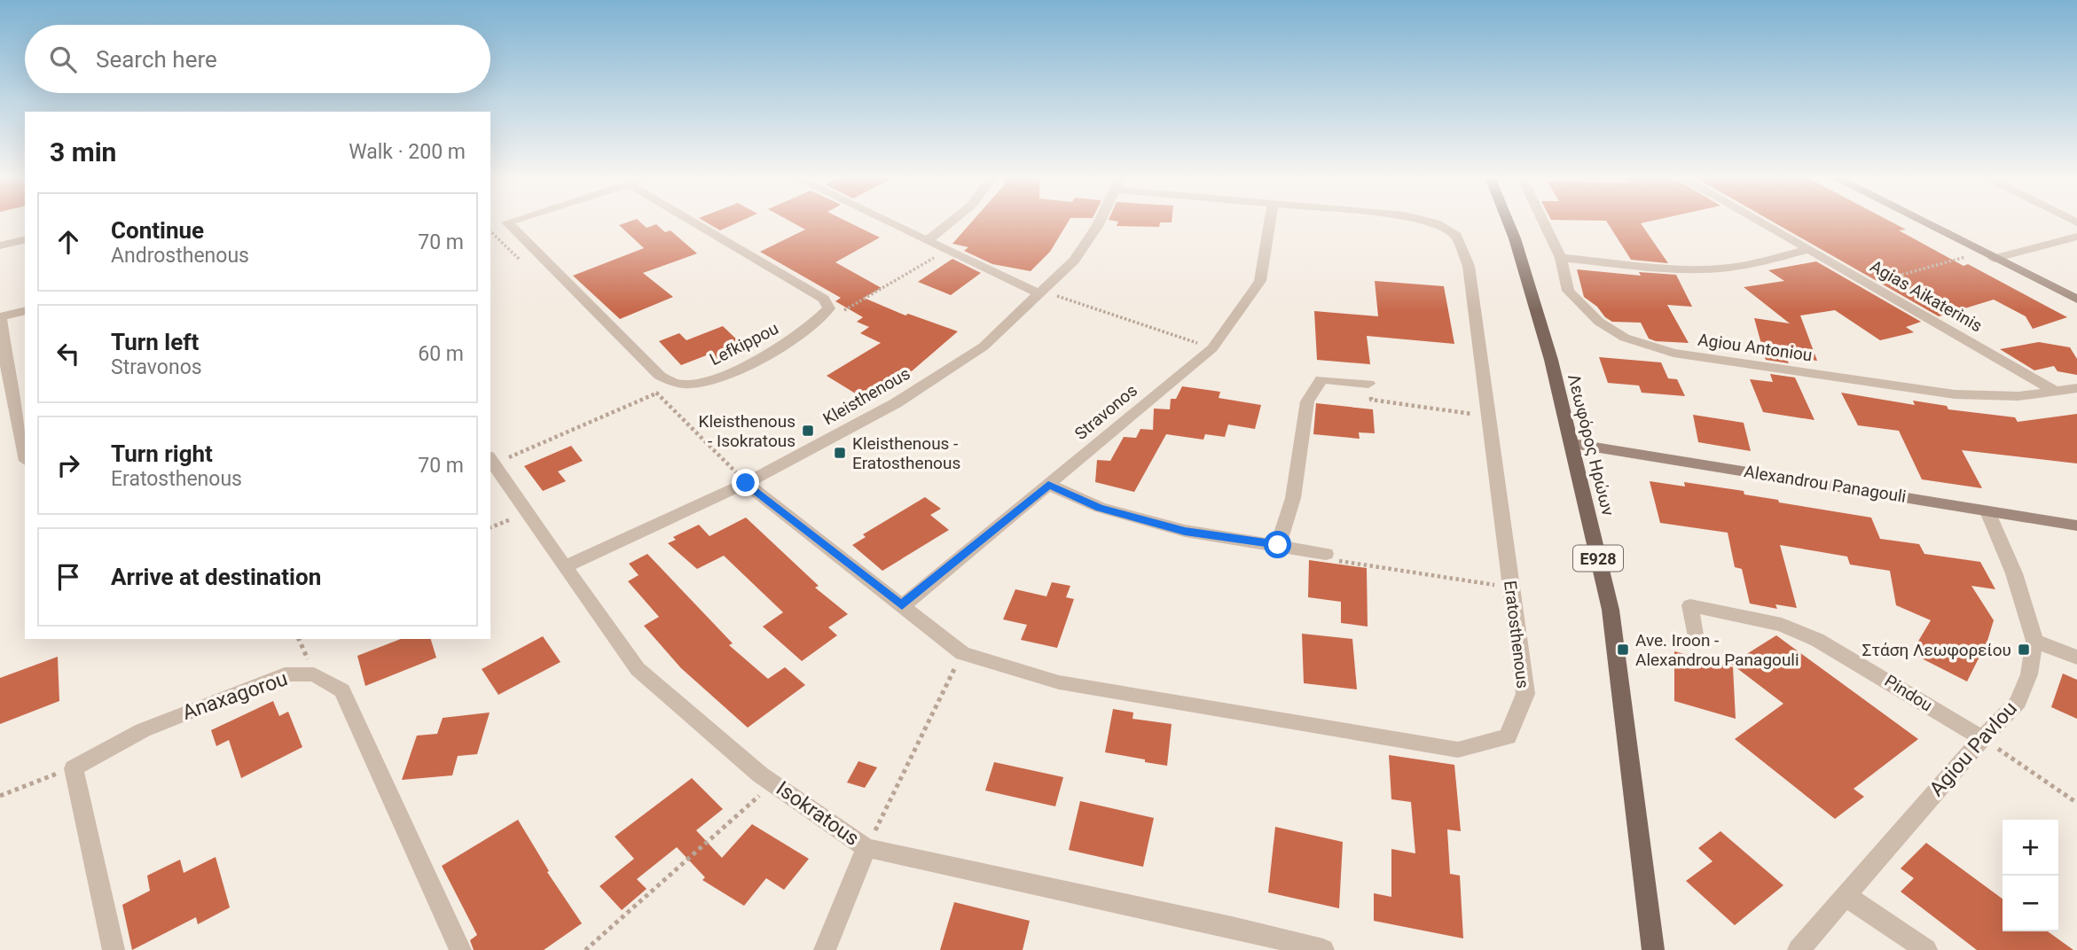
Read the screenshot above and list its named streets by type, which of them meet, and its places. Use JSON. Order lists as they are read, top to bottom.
{
  "streets": {
    "main road": ["Λεωφόρος Ηρώων", "E928"],
    "street": [
      "Agias Aikaterinis",
      "Lefkippou",
      "Agiou Antoniou",
      "Kleisthenous",
      "Stravonos",
      "Alexandrou Panagouli",
      "Eratosthenous",
      "Pindou",
      "Anaxagorou",
      "Agiou Pavlou",
      "Isokratous"
    ]
  },
  "crossings": [
    ["Agias Aikaterinis", "Agiou Antoniou"],
    ["Kleisthenous", "Eratosthenous"],
    ["Kleisthenous", "Isokratous"],
    ["Stravonos", "Eratosthenous"],
    ["Λεωφόρος Ηρώων", "Alexandrou Panagouli"],
    ["Alexandrou Panagouli", "Agiou Pavlou"],
    ["Pindou", "Agiou Pavlou"]
  ],
  "places": {
    "transit": [
      "Kleisthenous - Isokratous",
      "Kleisthenous - Eratosthenous",
      "Ave. Iroon - Alexandrou Panagouli",
      "Στάση Λεωφορείου"
    ]
  },
  "page": {
    "search": "Search here",
    "heading": ["3 min", "Walk · 200 m"],
    "list": [
      ["Continue", "Androsthenous", "70 m"],
      ["Turn left", "Stravonos", "60 m"],
      ["Turn right", "Eratosthenous", "70 m"],
      "Arrive at destination"
    ],
    "map_buttons": ["+", "−"]
  }
}
